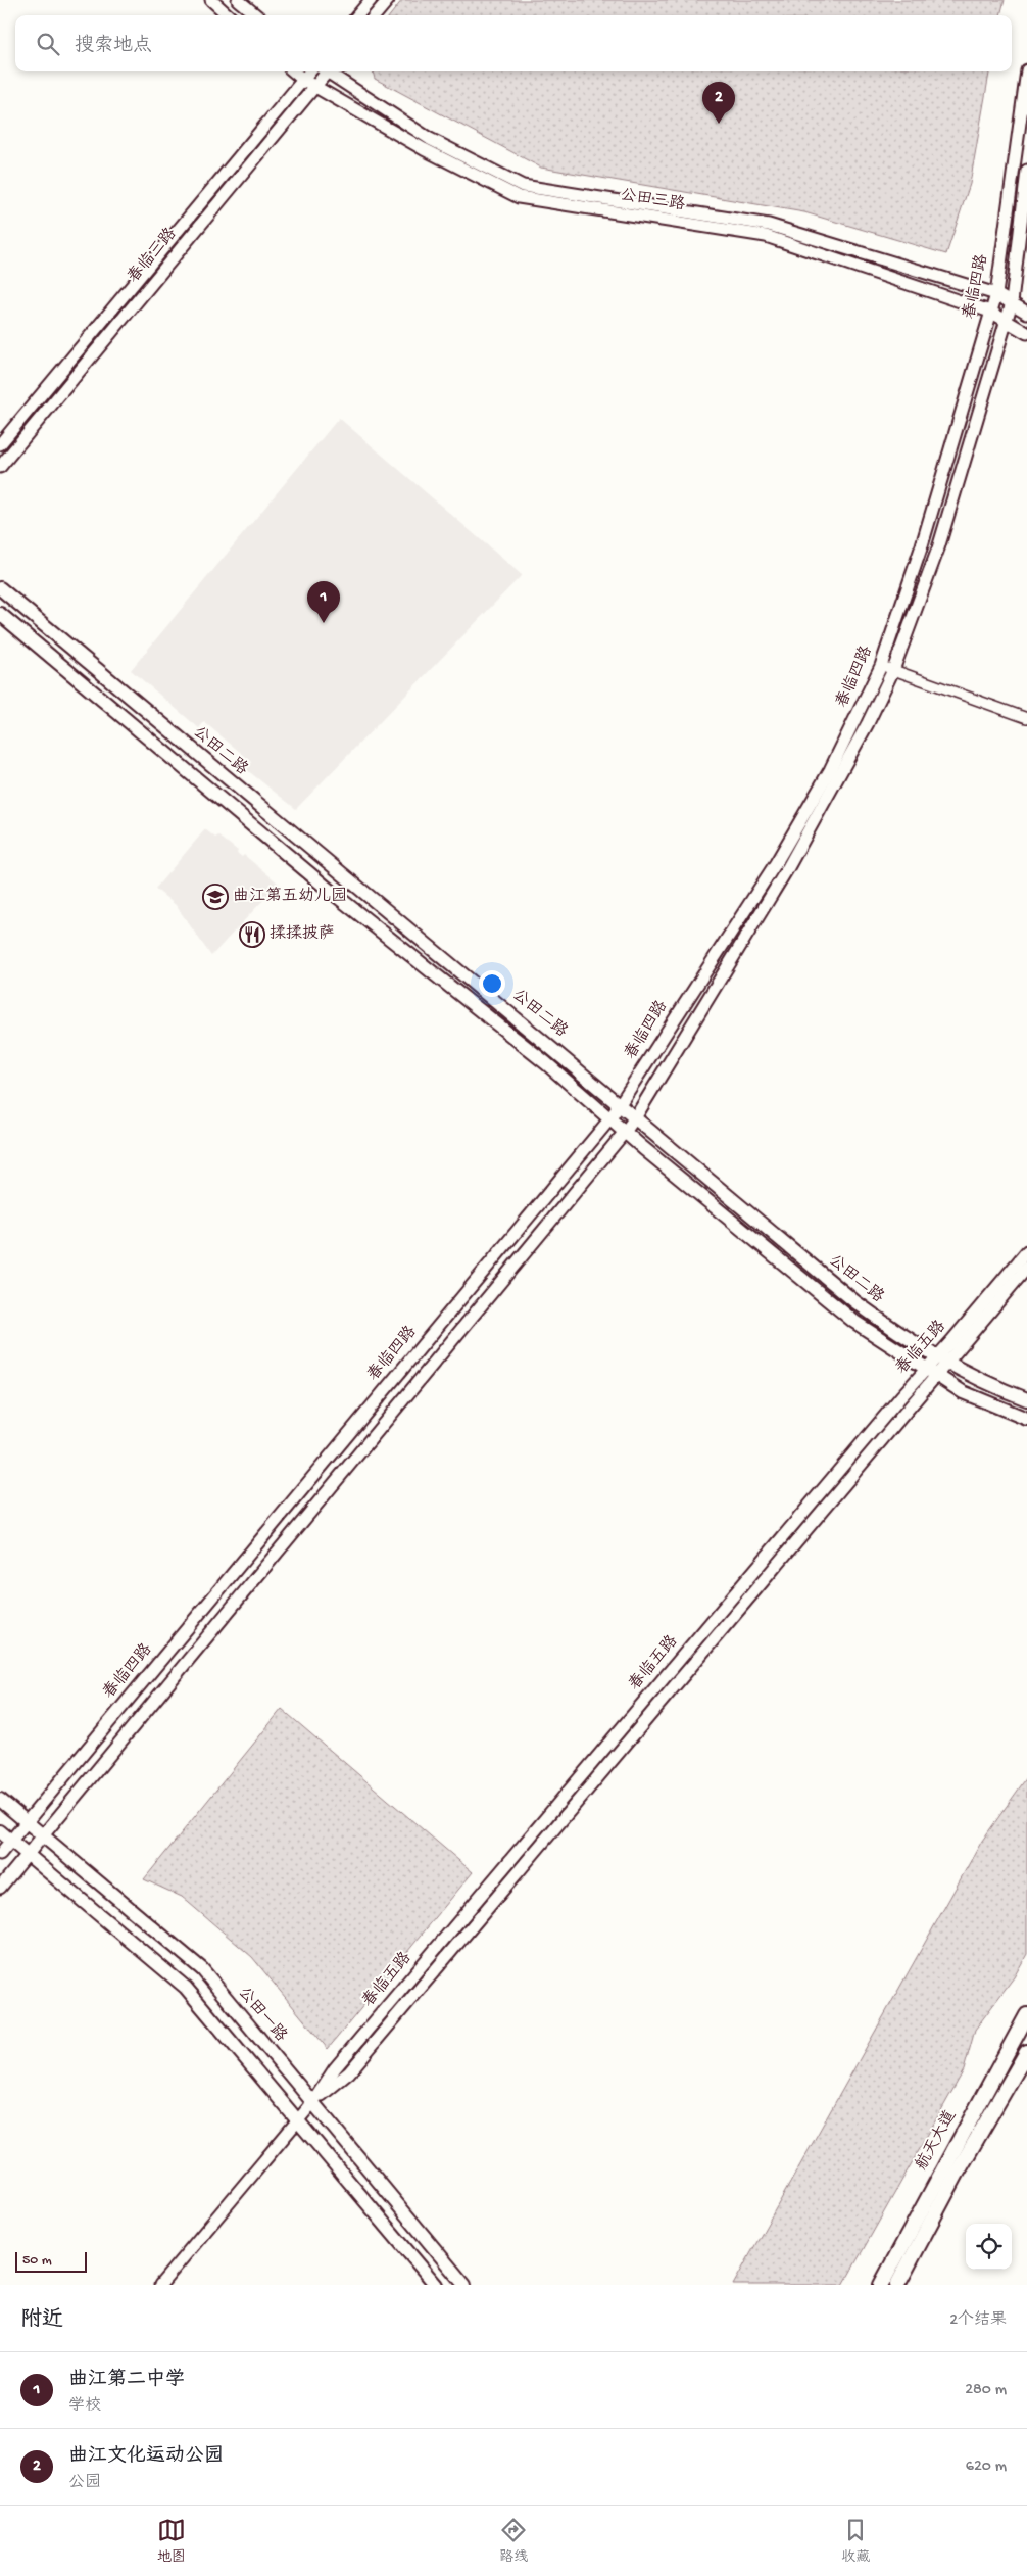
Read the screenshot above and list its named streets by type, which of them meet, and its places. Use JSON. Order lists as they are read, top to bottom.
{
  "streets": {
    "main road": ["公田二路", "公田一路", "航天大道"],
    "street": [
      "公田三路",
      "春临三路",
      "春临四路",
      "春临五路"
    ]
  },
  "crossings": [
    ["公田三路", "春临三路"],
    ["公田三路", "春临四路"],
    ["春临四路", "公田二路"],
    ["春临四路", "公田一路"],
    ["公田二路", "春临五路"],
    ["春临五路", "公田一路"]
  ],
  "places": {
    "school or university": ["曲江第五幼儿园"],
    "restaurant": ["揉揉披萨"]
  },
  "scale_bar": "50 m",
  "page": {
    "search": "搜索地点",
    "pins": ["2", "1"],
    "scale": "50 m",
    "heading": ["附近", "2个结果"],
    "list": [
      {
        "mark": "1",
        "name": "曲江第二中学",
        "note": "学校",
        "value": "280 m"
      },
      {
        "mark": "2",
        "name": "曲江文化运动公园",
        "note": "公园",
        "value": "620 m"
      }
    ],
    "nav": ["地图", "路线", "收藏"]
  }
}
